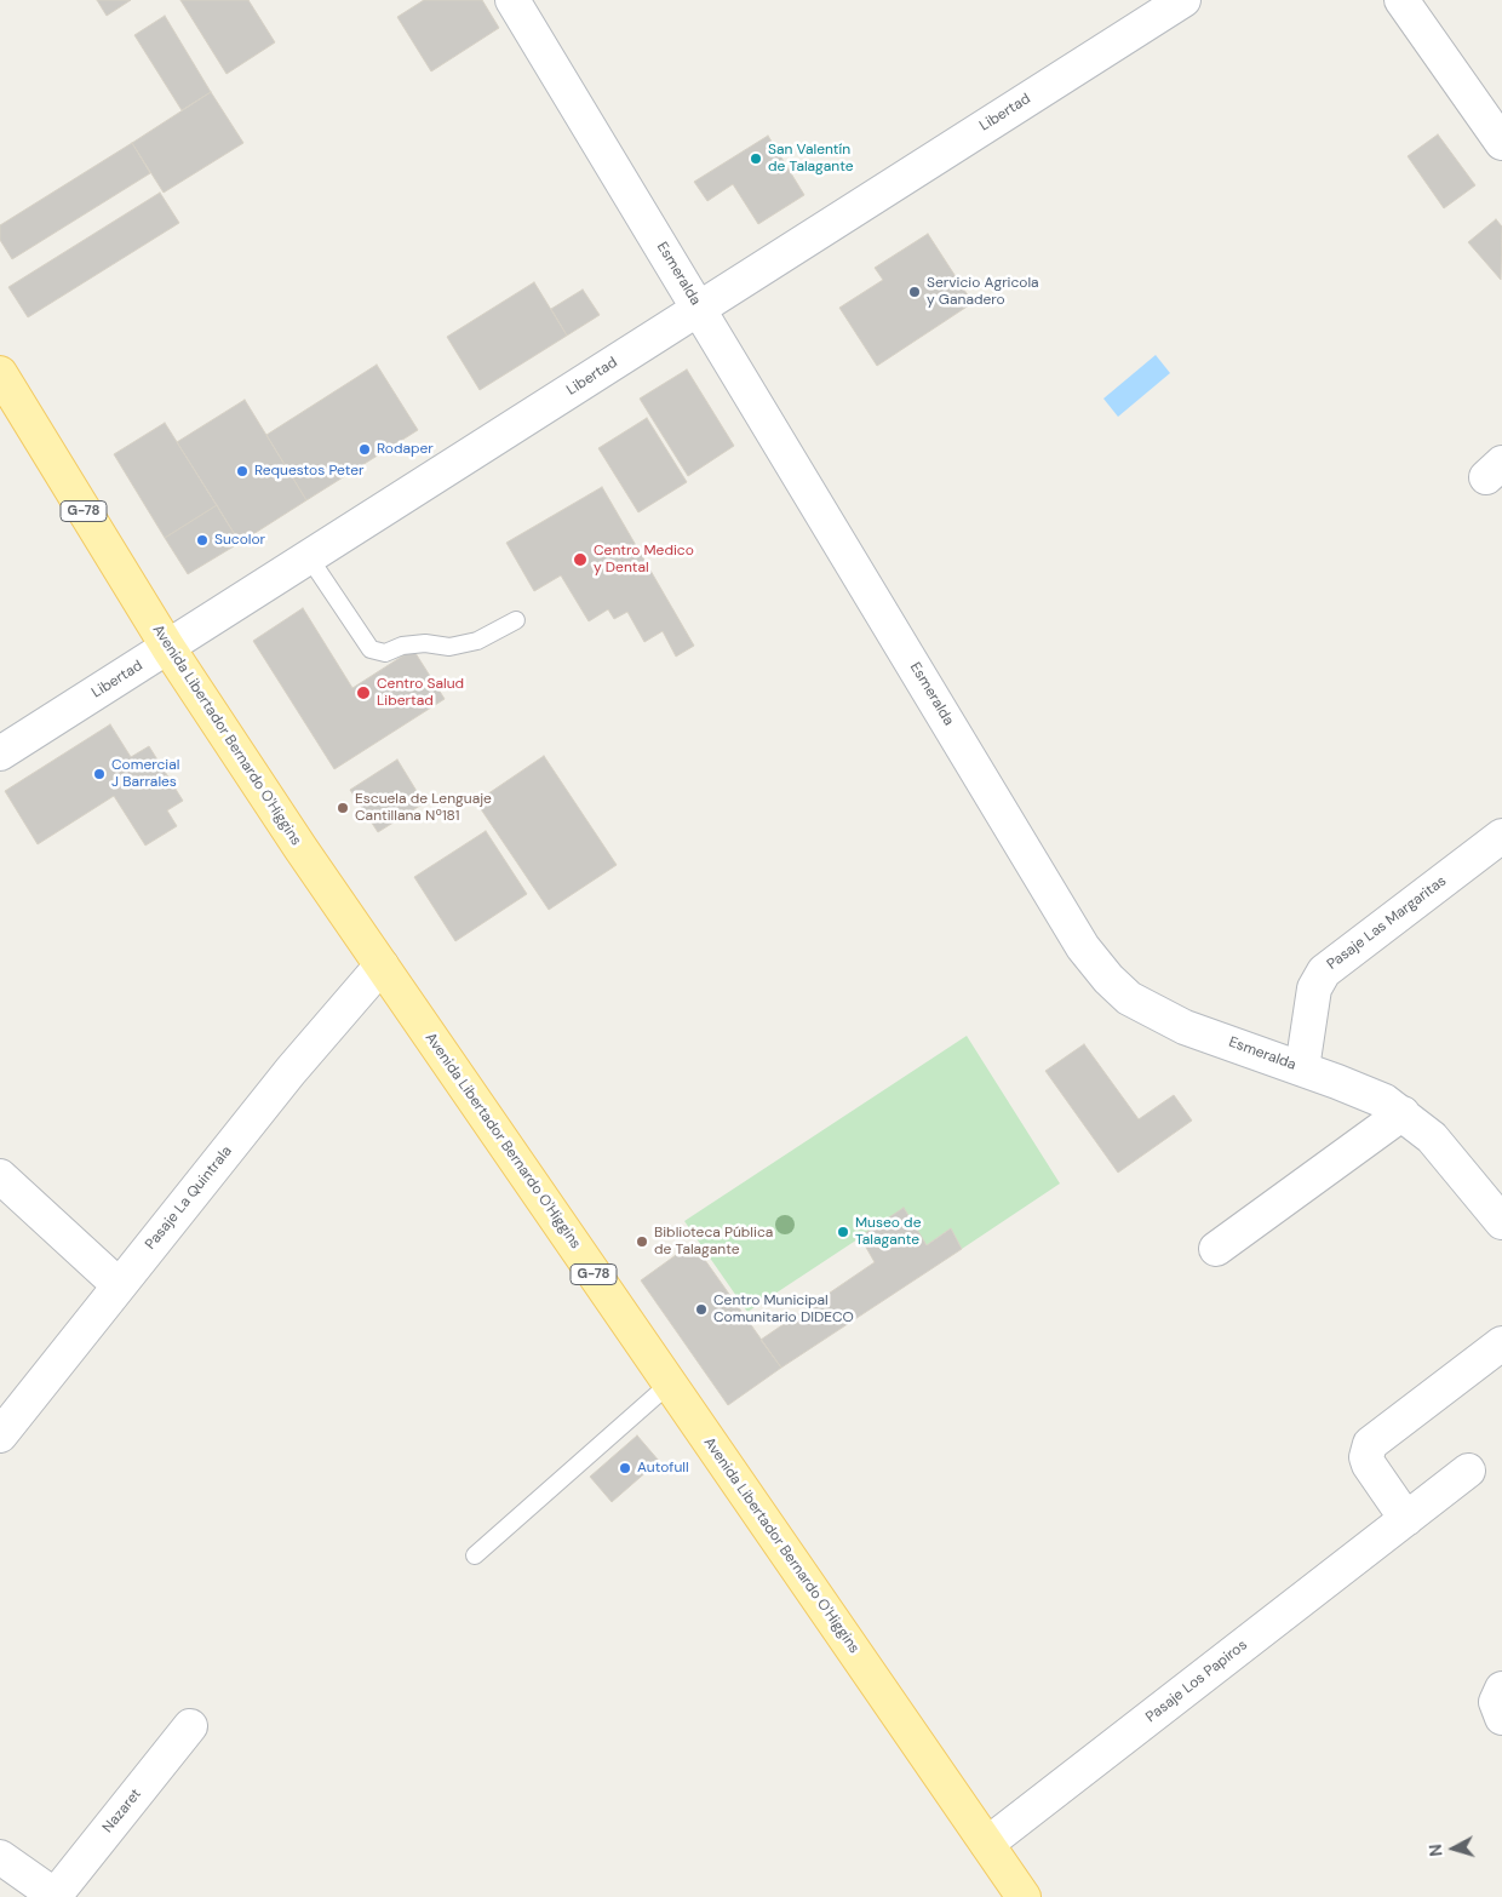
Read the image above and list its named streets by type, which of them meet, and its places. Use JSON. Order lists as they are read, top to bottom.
{
  "streets": {
    "main road": ["G-78", "Avenida Libertador Bernardo O'Higgins"],
    "street": [
      "Libertad",
      "Esmeralda",
      "Pasaje Las Margaritas",
      "Pasaje La Quintrala",
      "Pasaje Los Papiros",
      "Nazaret"
    ]
  },
  "crossings": [
    ["Libertad", "Esmeralda"],
    ["Libertad", "Avenida Libertador Bernardo O'Higgins"],
    ["Esmeralda", "Pasaje Las Margaritas"],
    ["Avenida Libertador Bernardo O'Higgins", "Pasaje La Quintrala"],
    ["Avenida Libertador Bernardo O'Higgins", "Pasaje Los Papiros"]
  ],
  "places": [
    "San Valentín de Talagante",
    "Servicio Agricola y Ganadero",
    "Rodaper",
    "Requestos Peter",
    "Sucolor",
    "Centro Medico y Dental",
    "Centro Salud Libertad",
    "Comercial J Barrales",
    "Escuela de Lenguaje Cantillana Nº181",
    "Museo de Talagante",
    "Biblioteca Pública de Talagante",
    "Centro Municipal Comunitario DIDECO",
    "Autofull"
  ],
  "north": "left"
}
